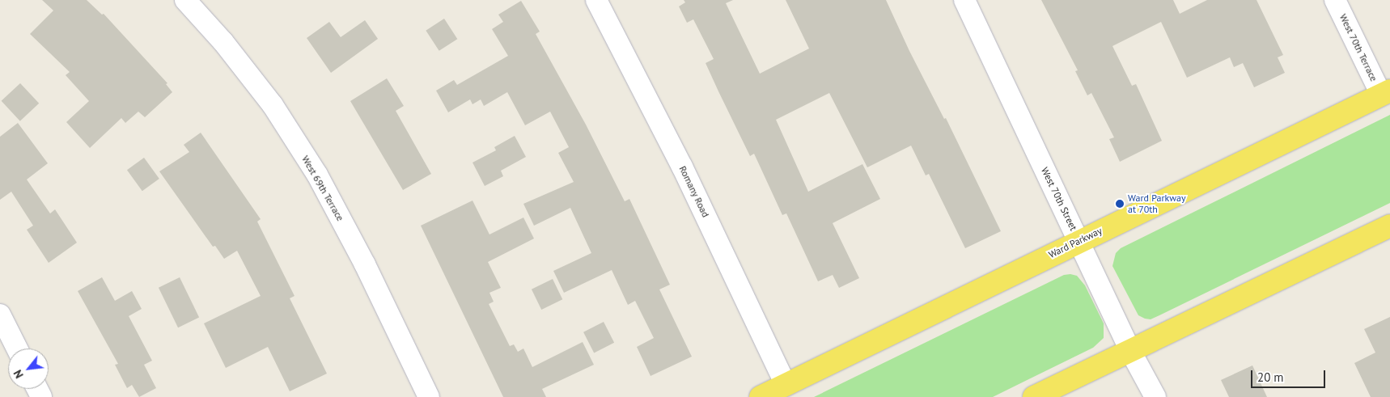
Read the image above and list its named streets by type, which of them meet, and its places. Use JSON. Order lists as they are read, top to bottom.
{
  "streets": {
    "main road": ["Ward Parkway"],
    "street": [
      "West 70th Terrace",
      "West 69th Terrace",
      "Romany Road",
      "West 70th Street"
    ]
  },
  "crossings": [
    ["West 70th Terrace", "Ward Parkway"],
    ["Romany Road", "Ward Parkway"],
    ["West 70th Street", "Ward Parkway"]
  ],
  "places": ["Ward Parkway at 70th"],
  "scale_bar": "20 m",
  "north": "bottom left"
}
